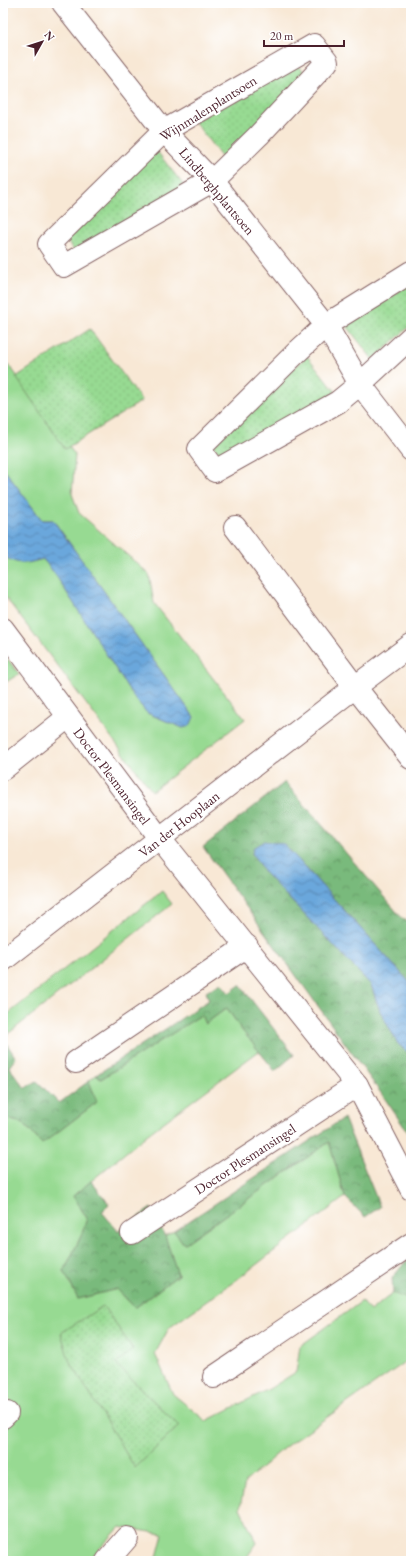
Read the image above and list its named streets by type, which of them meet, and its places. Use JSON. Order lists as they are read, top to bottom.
{
  "streets": {
    "street": [
      "Wijnmalenplantsoen",
      "Lindberghplantsoen",
      "Doctor Plesmansingel",
      "Van der Hooplaan"
    ]
  },
  "crossings": [
    ["Wijnmalenplantsoen", "Lindberghplantsoen"],
    ["Doctor Plesmansingel", "Van der Hooplaan"]
  ],
  "scale_bar": "20 m",
  "north": "top right"
}
